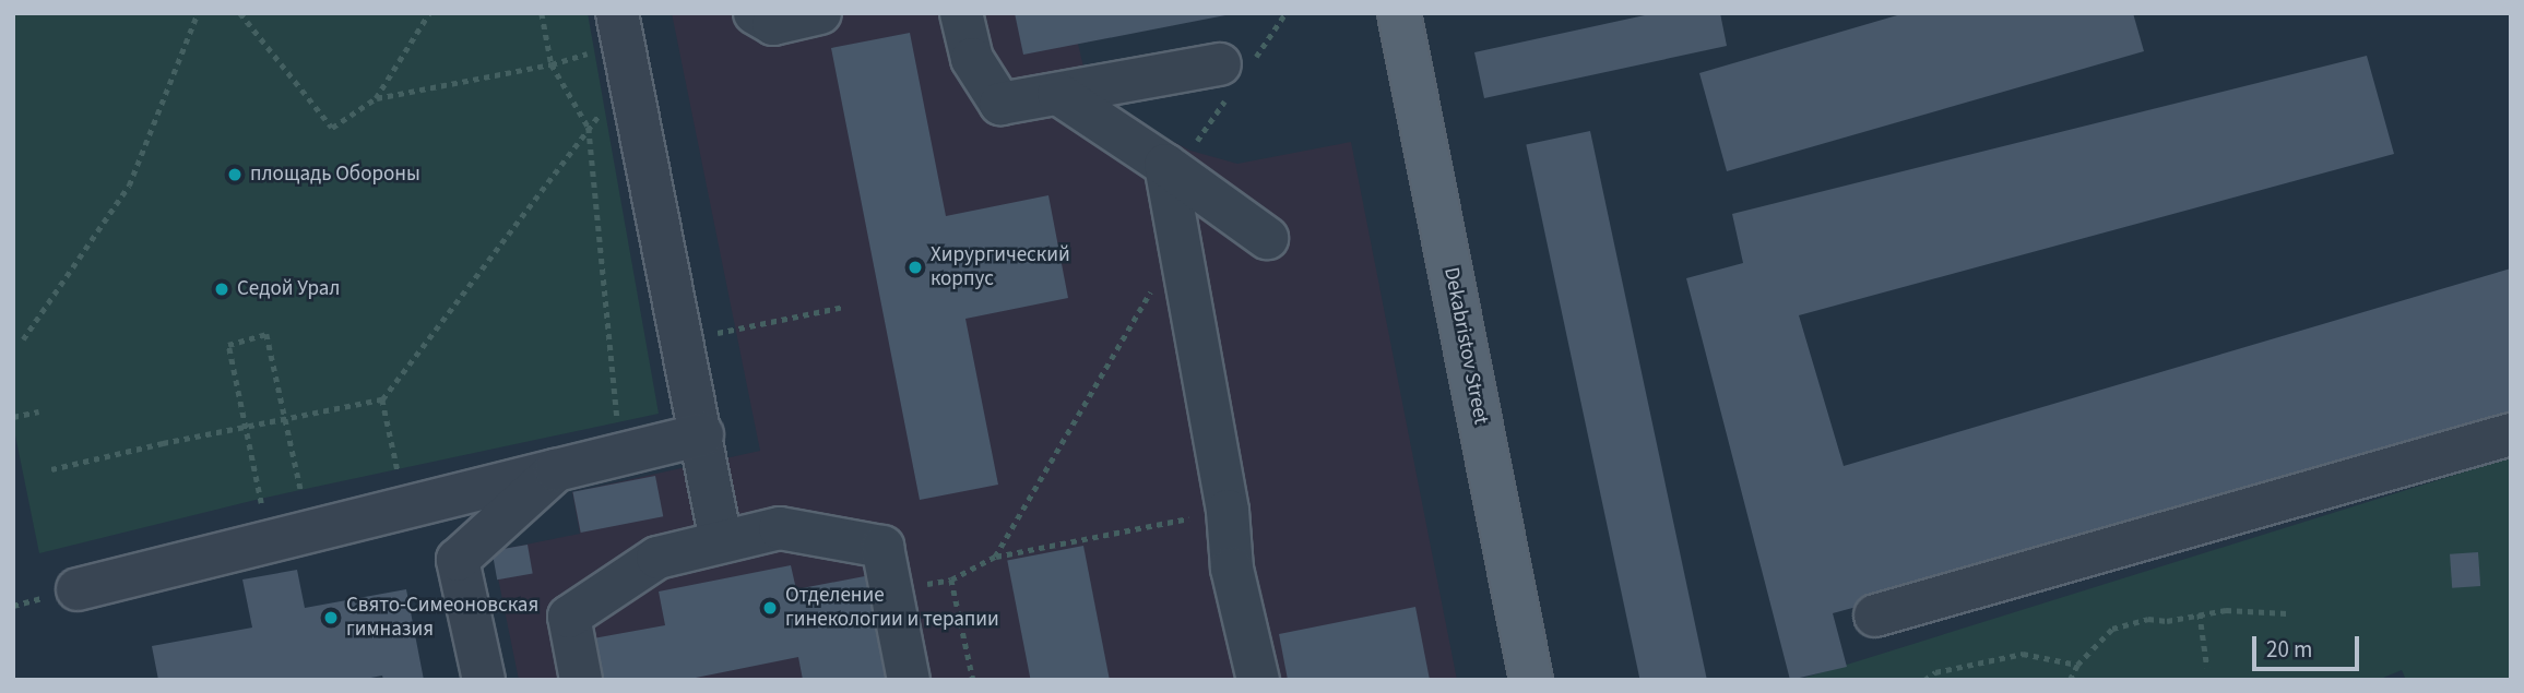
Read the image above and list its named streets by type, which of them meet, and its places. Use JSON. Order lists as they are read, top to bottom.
{
  "streets": {
    "main road": ["Dekabristov Street"]
  },
  "places": [
    "площадь Обороны",
    "Хирургический корпус",
    "Седой Урал",
    "Отделение гинекологии и терапии",
    "Свято-Симеоновская гимназия"
  ],
  "scale_bar": "20 m"
}
